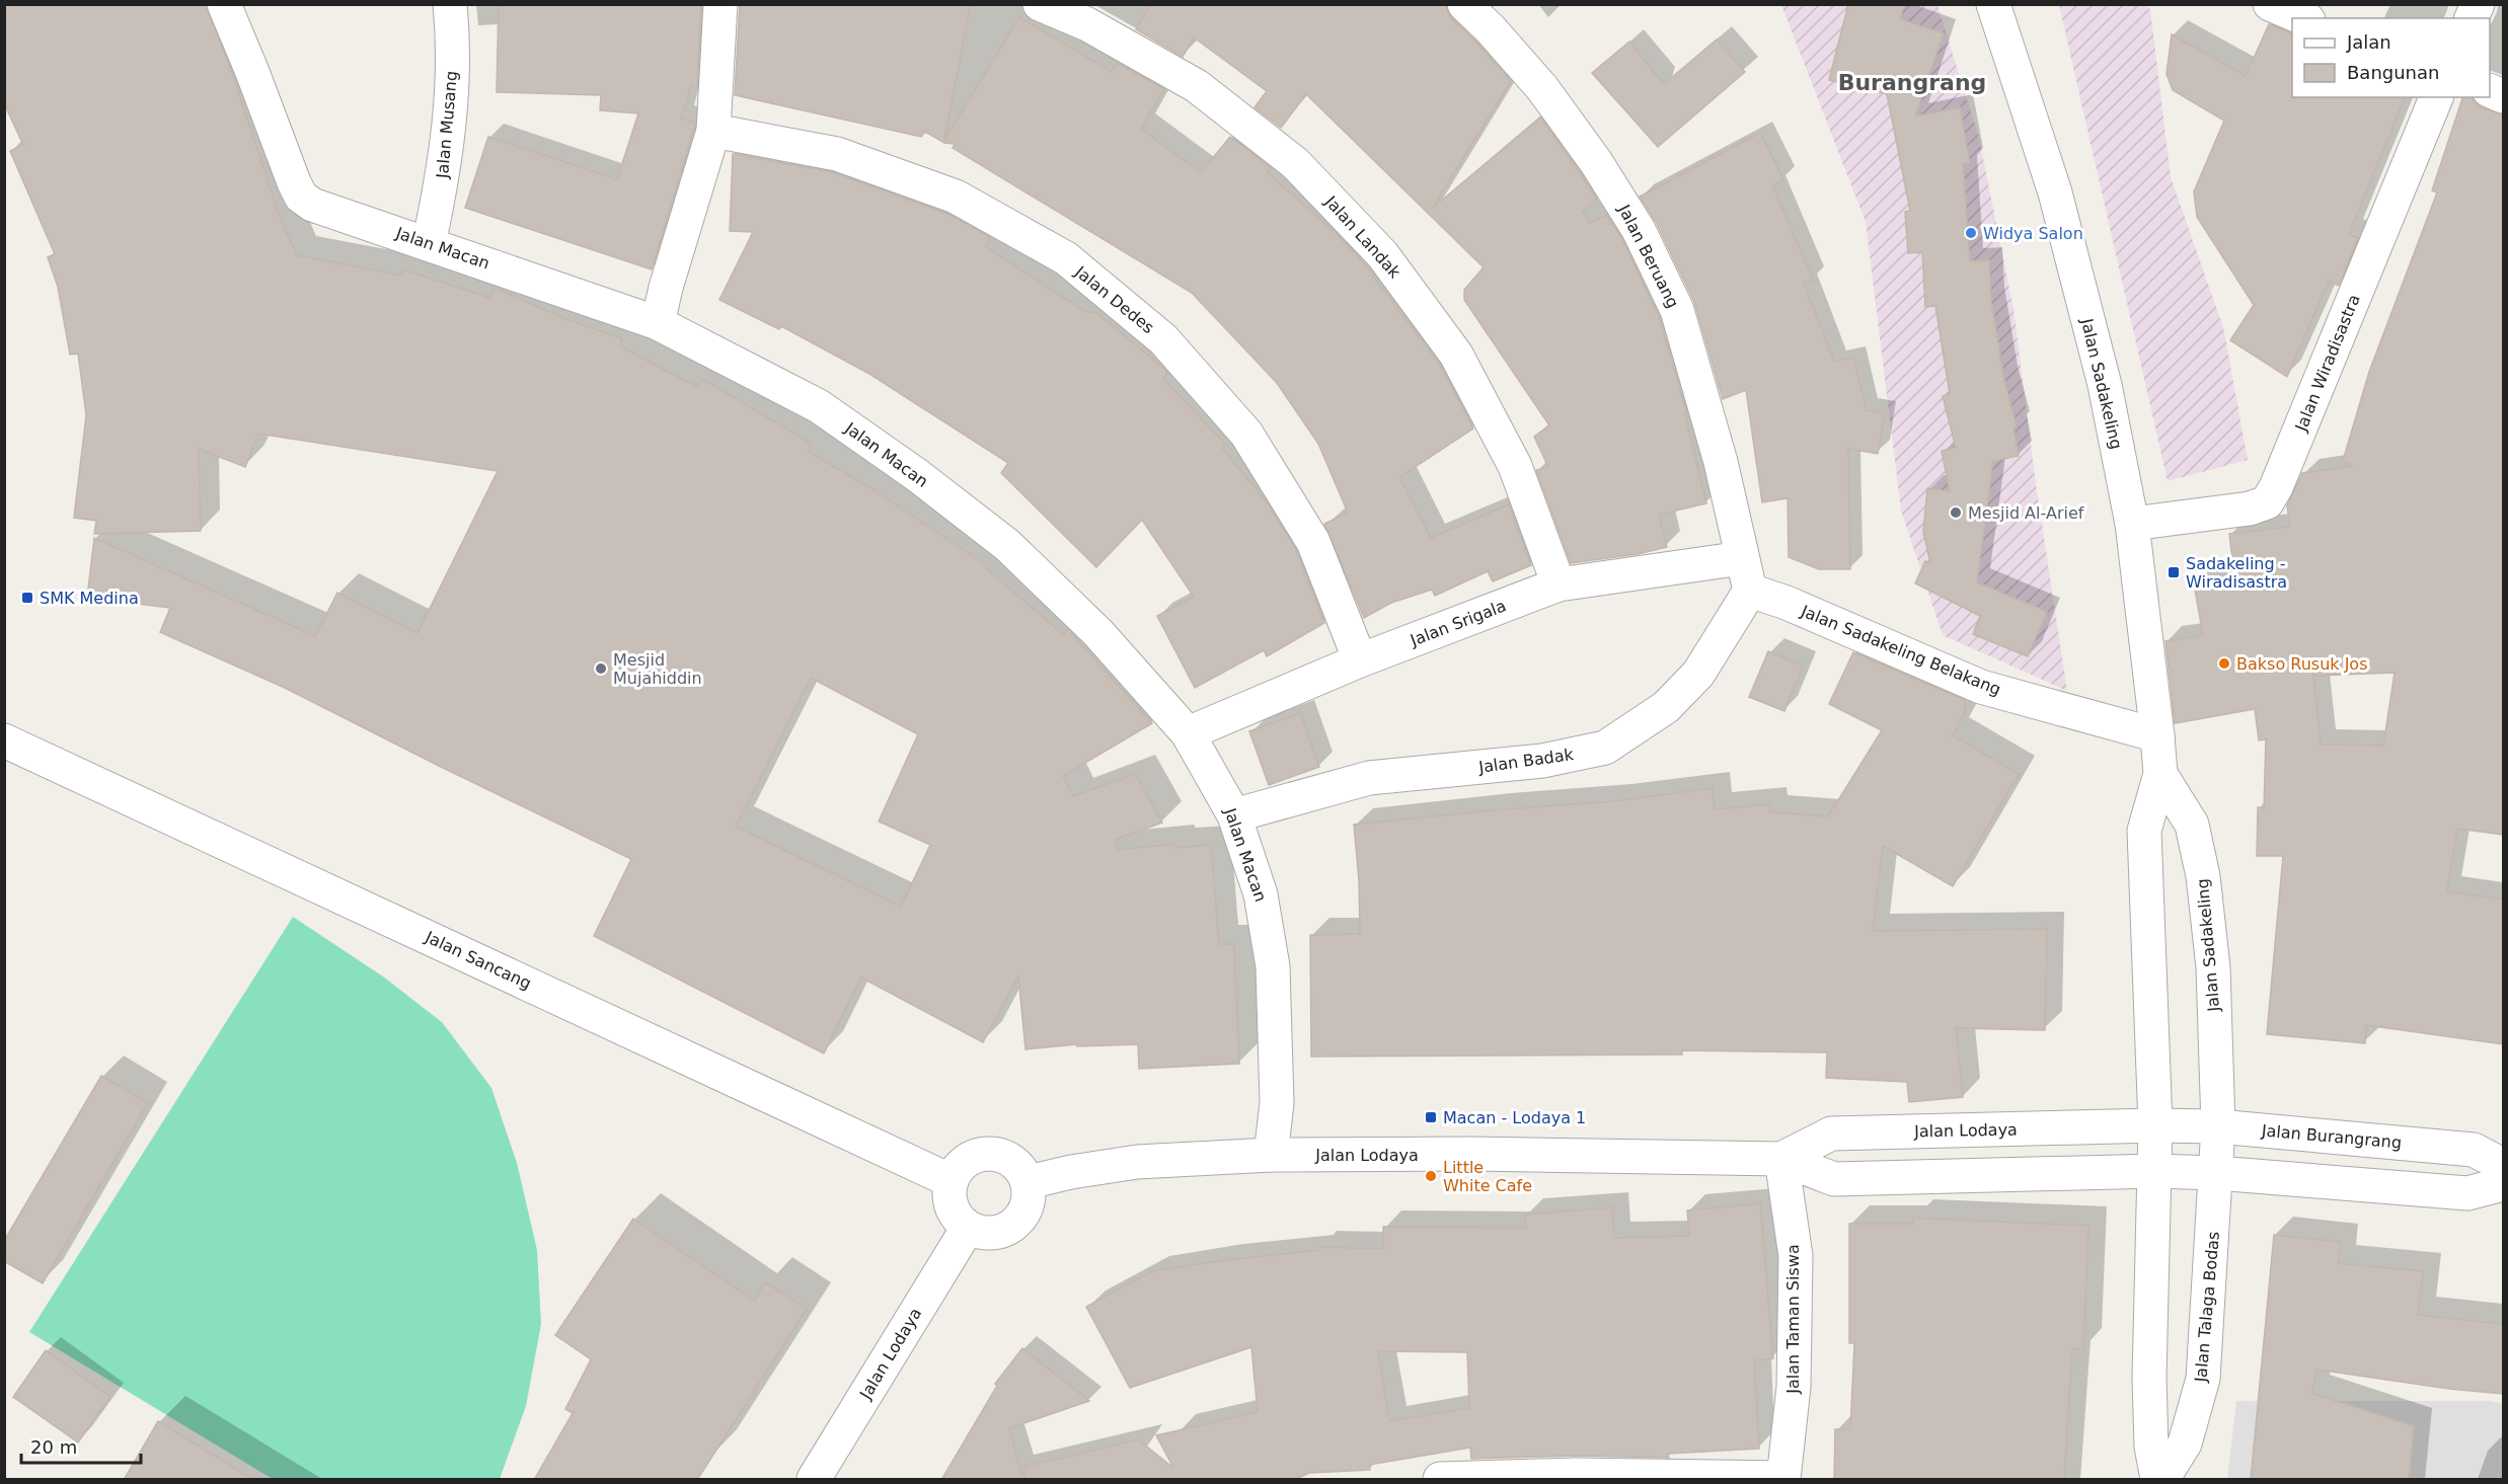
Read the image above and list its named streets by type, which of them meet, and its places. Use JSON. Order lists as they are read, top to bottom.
{
  "streets": {
    "street": [
      "Jalan Musang",
      "Jalan Landak",
      "Jalan Macan",
      "Jalan Beruang",
      "Jalan Dedes",
      "Jalan Wiradisastra",
      "Jalan Sadakeling",
      "Jalan Srigala",
      "Jalan Sadakeling Belakang",
      "Jalan Badak",
      "Jalan Sancang",
      "Jalan Lodaya",
      "Jalan Burangrang",
      "Jalan Talaga Bodas",
      "Jalan Taman Siswa"
    ]
  },
  "crossings": [
    ["Jalan Musang", "Jalan Macan"],
    ["Jalan Landak", "Jalan Srigala"],
    ["Jalan Macan", "Jalan Srigala"],
    ["Jalan Macan", "Jalan Badak"],
    ["Jalan Macan", "Jalan Lodaya"],
    ["Jalan Beruang", "Jalan Srigala"],
    ["Jalan Beruang", "Jalan Sadakeling Belakang"],
    ["Jalan Beruang", "Jalan Badak"],
    ["Jalan Dedes", "Jalan Srigala"],
    ["Jalan Wiradisastra", "Jalan Sadakeling"],
    ["Jalan Sadakeling", "Jalan Sadakeling Belakang"],
    ["Jalan Sadakeling", "Jalan Lodaya"],
    ["Jalan Sadakeling", "Jalan Burangrang"],
    ["Jalan Sadakeling", "Jalan Talaga Bodas"],
    ["Jalan Sadakeling Belakang", "Jalan Badak"],
    ["Jalan Sancang", "Jalan Lodaya"],
    ["Jalan Lodaya", "Jalan Burangrang"],
    ["Jalan Lodaya", "Jalan Taman Siswa"],
    ["Jalan Burangrang", "Jalan Talaga Bodas"]
  ],
  "districts": ["Burangrang"],
  "places": {
    "other": [
      "Widya Salon",
      "Mesjid Al-Arief",
      "Bakso Rusuk Jos",
      "Mesjid Mujahiddin",
      "Little White Cafe"
    ],
    "transit": ["Sadakeling - Wiradisastra", "SMK Medina", "Macan - Lodaya 1"]
  },
  "legend": ["Jalan", "Bangunan"],
  "scale_bar": "20 m"
}
